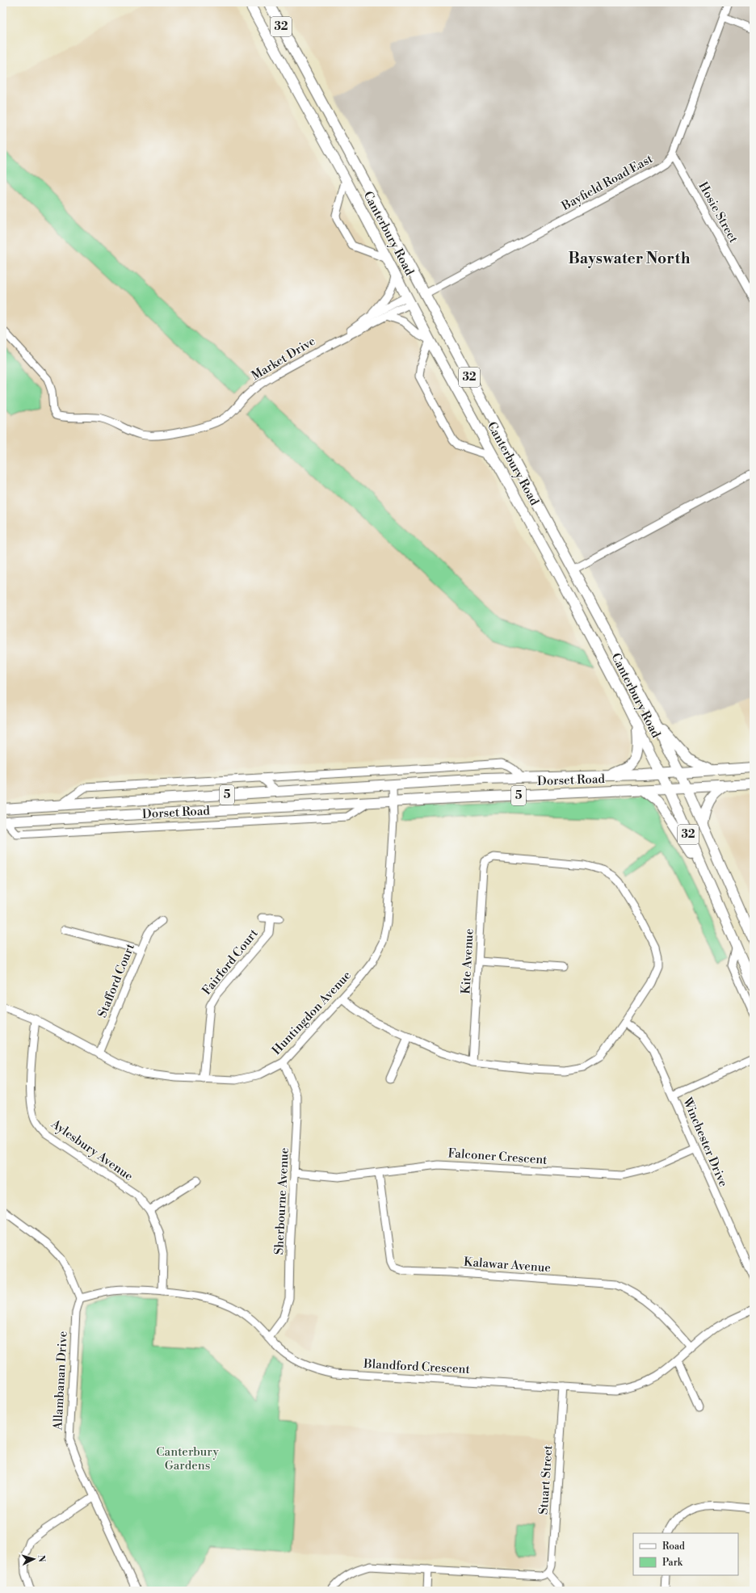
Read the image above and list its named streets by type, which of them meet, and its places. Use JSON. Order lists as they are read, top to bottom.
{
  "streets": {
    "main road": [
      "32",
      "Canterbury Road",
      "Dorset Road",
      "5"
    ],
    "street": [
      "Bayfield Road East",
      "Hosie Street",
      "Market Drive",
      "Kite Avenue",
      "Fairford Court",
      "Stafford Court",
      "Huntingdon Avenue",
      "Winchester Drive",
      "Aylesbury Avenue",
      "Falconer Crescent",
      "Sherbourne Avenue",
      "Kalawar Avenue",
      "Blandford Crescent",
      "Allambanan Drive",
      "Stuart Street"
    ]
  },
  "crossings": [
    ["Bayfield Road East", "Hosie Street"],
    ["Bayfield Road East", "Canterbury Road"],
    ["Canterbury Road", "Market Drive"],
    ["Canterbury Road", "Dorset Road"],
    ["Dorset Road", "Huntingdon Avenue"],
    ["Kite Avenue", "Winchester Drive"],
    ["Fairford Court", "Huntingdon Avenue"],
    ["Stafford Court", "Huntingdon Avenue"],
    ["Huntingdon Avenue", "Aylesbury Avenue"],
    ["Huntingdon Avenue", "Sherbourne Avenue"],
    ["Winchester Drive", "Falconer Crescent"],
    ["Aylesbury Avenue", "Blandford Crescent"],
    ["Falconer Crescent", "Sherbourne Avenue"],
    ["Falconer Crescent", "Kalawar Avenue"],
    ["Sherbourne Avenue", "Blandford Crescent"],
    ["Kalawar Avenue", "Blandford Crescent"],
    ["Blandford Crescent", "Allambanan Drive"],
    ["Blandford Crescent", "Stuart Street"]
  ],
  "districts": ["Bayswater North"],
  "parks": ["Canterbury Gardens"],
  "legend": ["Road", "Park"],
  "north": "right"
}
